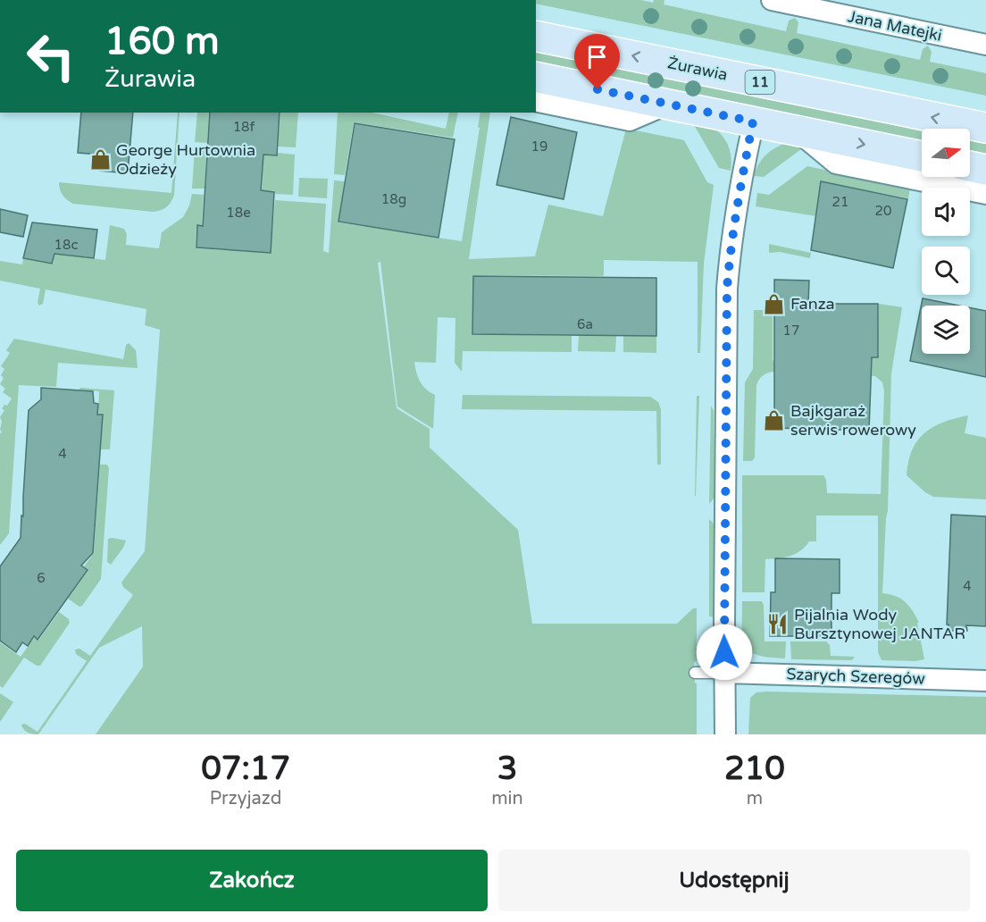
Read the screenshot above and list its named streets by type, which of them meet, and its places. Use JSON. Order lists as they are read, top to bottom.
{
  "streets": {
    "main road": ["Żurawia", "11"],
    "street": ["Jana Matejki", "Szarych Szeregów"]
  },
  "places": {
    "shop": ["George Hurtownia Odzieży", "Fanza", "Bajkgaraż serwis rowerowy"],
    "restaurant": ["Pijalnia Wody Bursztynowej JANTAR"]
  },
  "house_numbers": [
    "18f",
    "19",
    "18g",
    "21",
    "20",
    "18e",
    "18c",
    "6a",
    "17",
    "4",
    "6",
    "4"
  ],
  "north": "right",
  "page": {
    "turn": ["160 m", "Żurawia"],
    "eta": [
      "07:17",
      "Przyjazd",
      "3",
      "min",
      "210",
      "m"
    ],
    "buttons": ["Zakończ", "Udostępnij"]
  }
}
